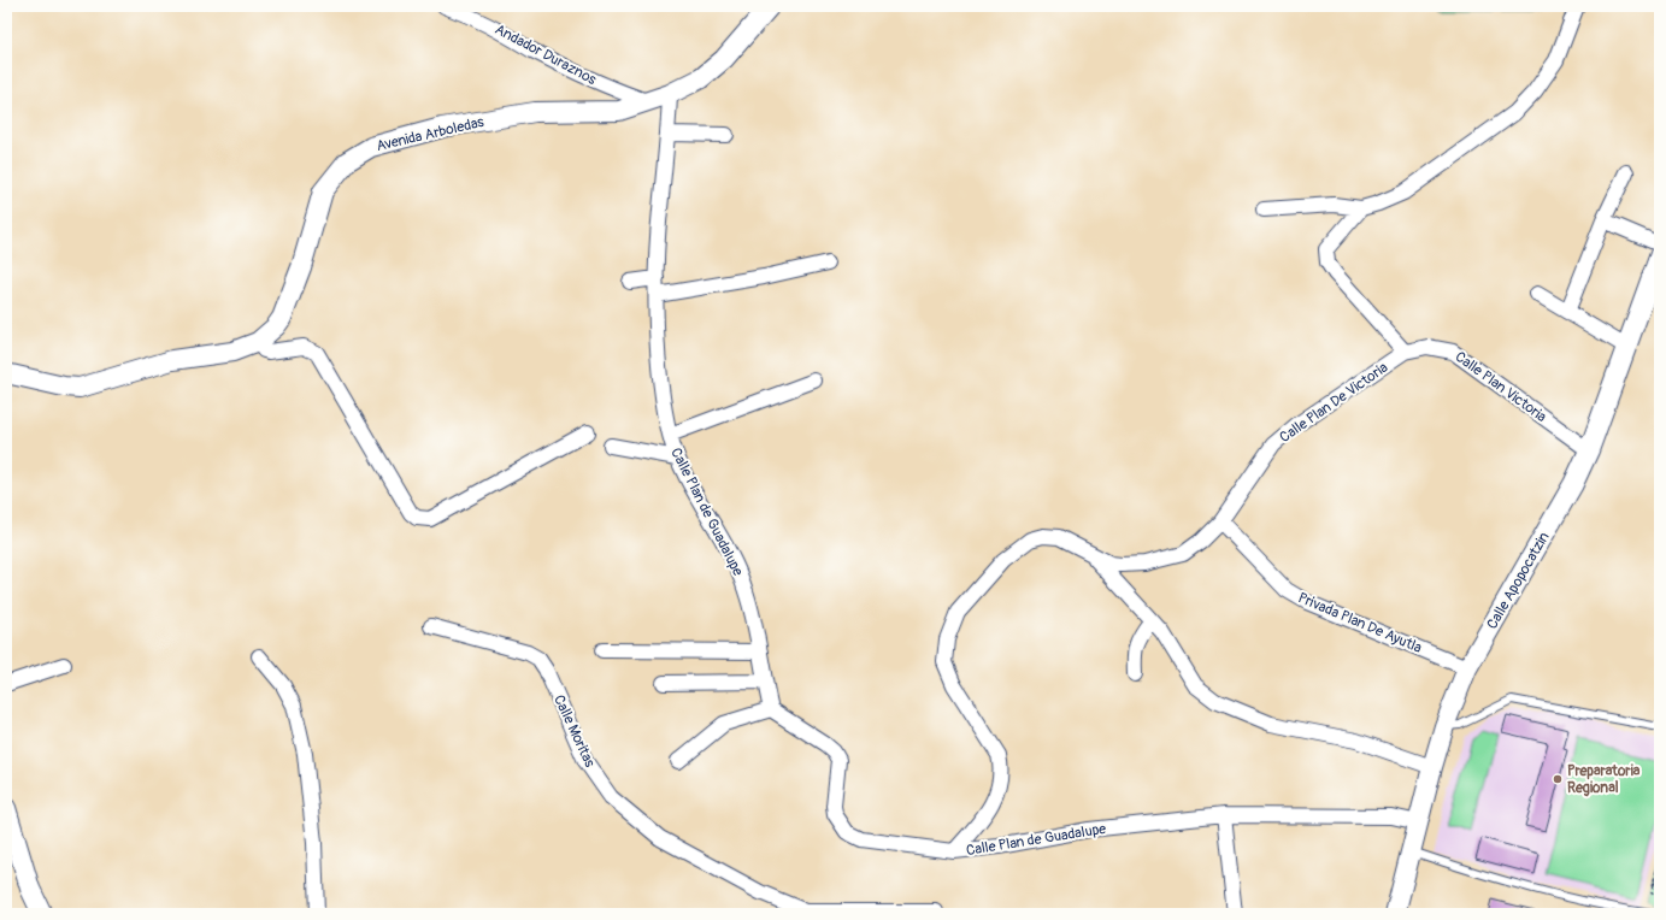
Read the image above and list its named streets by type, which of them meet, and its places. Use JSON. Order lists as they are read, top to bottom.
{
  "streets": {
    "main road": ["Avenida Arboledas", "Calle Apopocatzin"],
    "street": [
      "Andador Duraznos",
      "Calle Plan Victoria",
      "Calle Plan De Victoria",
      "Calle Plan de Guadalupe",
      "Privada Plan De Ayutla",
      "Calle Moritas"
    ]
  },
  "crossings": [
    ["Andador Duraznos", "Avenida Arboledas"],
    ["Avenida Arboledas", "Calle Plan de Guadalupe"],
    ["Calle Plan Victoria", "Calle Plan De Victoria"],
    ["Calle Plan Victoria", "Calle Apopocatzin"],
    ["Calle Plan De Victoria", "Calle Plan de Guadalupe"],
    ["Calle Plan De Victoria", "Privada Plan De Ayutla"],
    ["Calle Plan de Guadalupe", "Calle Apopocatzin"],
    ["Calle Apopocatzin", "Privada Plan De Ayutla"]
  ],
  "places": ["Preparatoria Regional"]
}
